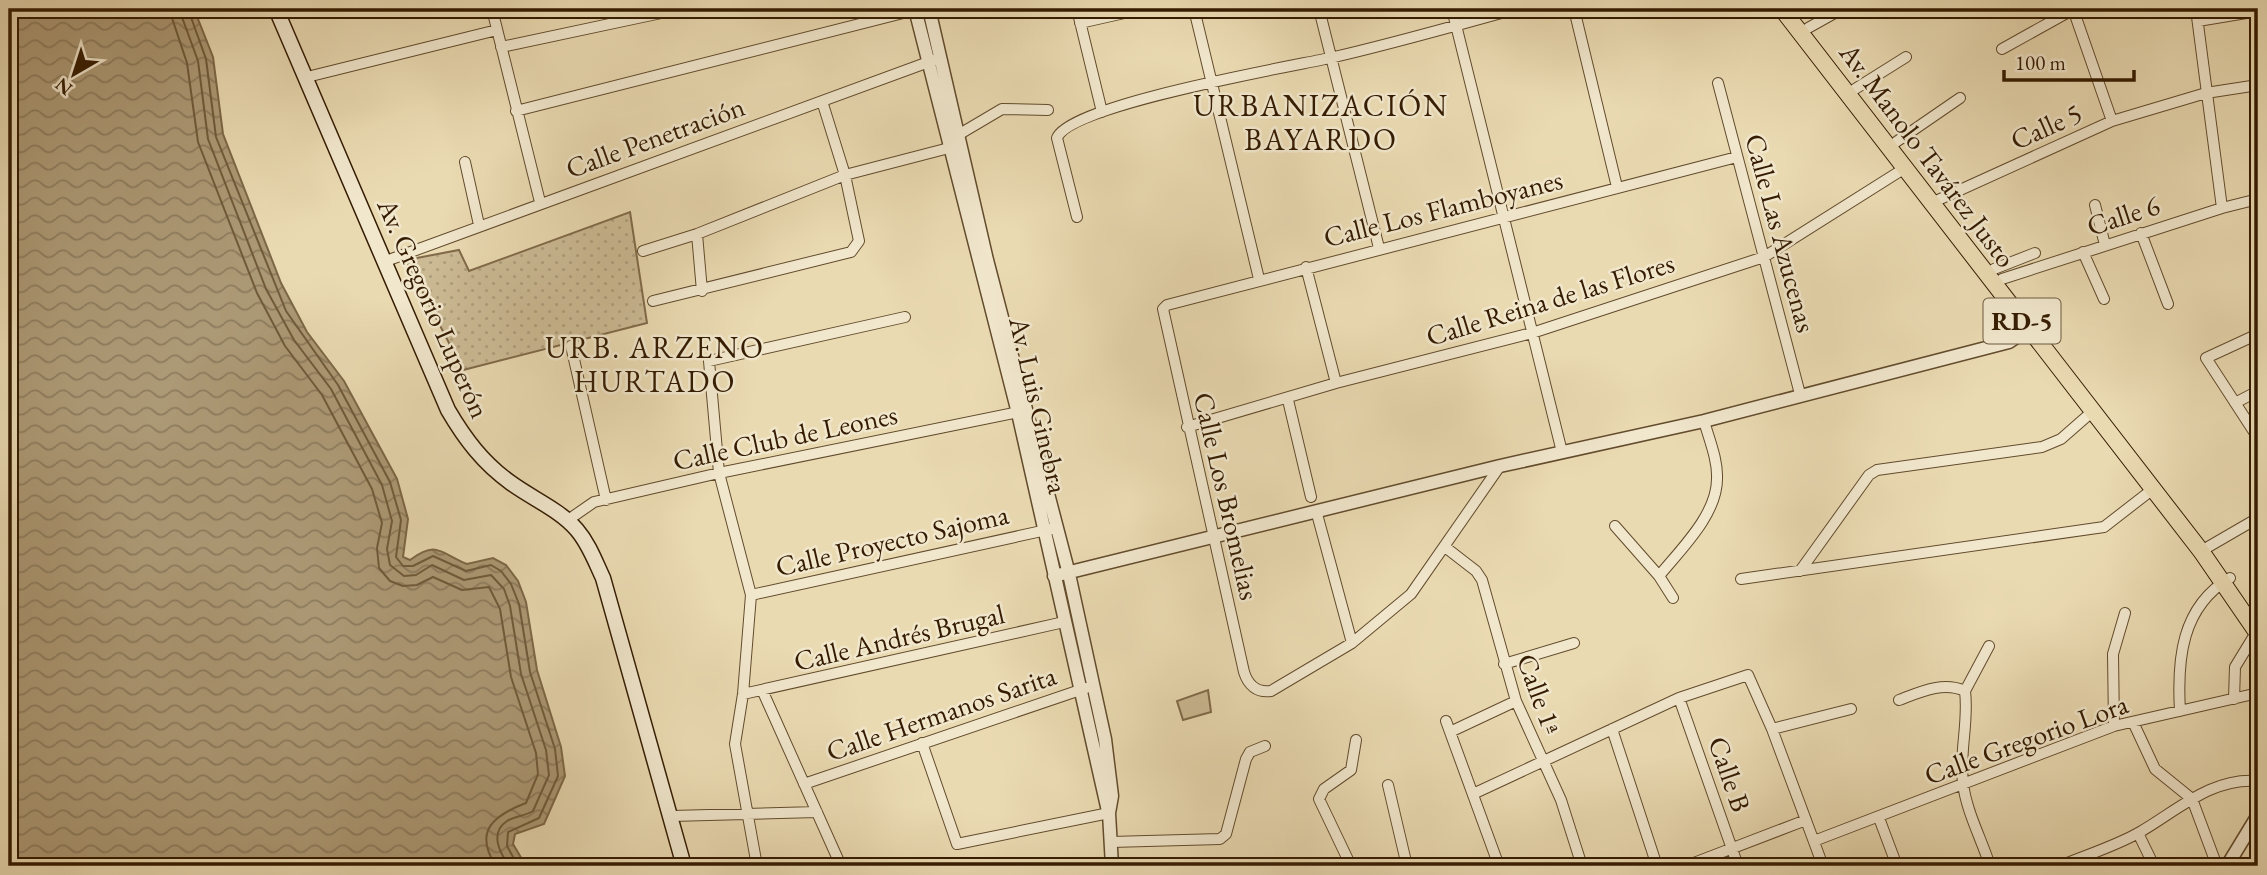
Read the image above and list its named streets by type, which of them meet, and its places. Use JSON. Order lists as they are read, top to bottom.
{
  "streets": {
    "main road": ["Av. Manolo Tavárez Justo", "Av. Gregorio Luperón", "RD-5"],
    "street": [
      "Calle 5",
      "Calle Penetración",
      "Calle Los Flamboyanes",
      "Calle 6",
      "Calle Las Azucenas",
      "Calle Reina de las Flores",
      "Av. Luis Ginebra",
      "Calle Club de Leones",
      "Calle Los Bromelias",
      "Calle Proyecto Sajoma",
      "Calle Andrés Brugal",
      "Calle 1ª",
      "Calle Hermanos Sarita",
      "Calle Gregorio Lora",
      "Calle B"
    ]
  },
  "crossings": [
    ["Calle 5", "Av. Manolo Tavárez Justo"],
    ["Calle Penetración", "Av. Gregorio Luperón"],
    ["Calle Penetración", "Av. Luis Ginebra"],
    ["Av. Manolo Tavárez Justo", "Calle 6"],
    ["Av. Manolo Tavárez Justo", "Calle Reina de las Flores"],
    ["Calle Los Flamboyanes", "Calle Las Azucenas"],
    ["Calle Los Flamboyanes", "Calle Los Bromelias"],
    ["Calle Las Azucenas", "Calle Reina de las Flores"],
    ["Calle Reina de las Flores", "Calle Los Bromelias"],
    ["Av. Gregorio Luperón", "Calle Club de Leones"],
    ["Av. Luis Ginebra", "Calle Club de Leones"],
    ["Av. Luis Ginebra", "Calle Proyecto Sajoma"],
    ["Av. Luis Ginebra", "Calle Andrés Brugal"],
    ["Av. Luis Ginebra", "Calle Hermanos Sarita"]
  ],
  "districts": ["URBANIZACIÓN BAYARDO", "URB. ARZENO HURTADO"],
  "scale_bar": "100 m",
  "north": "bottom left"
}
